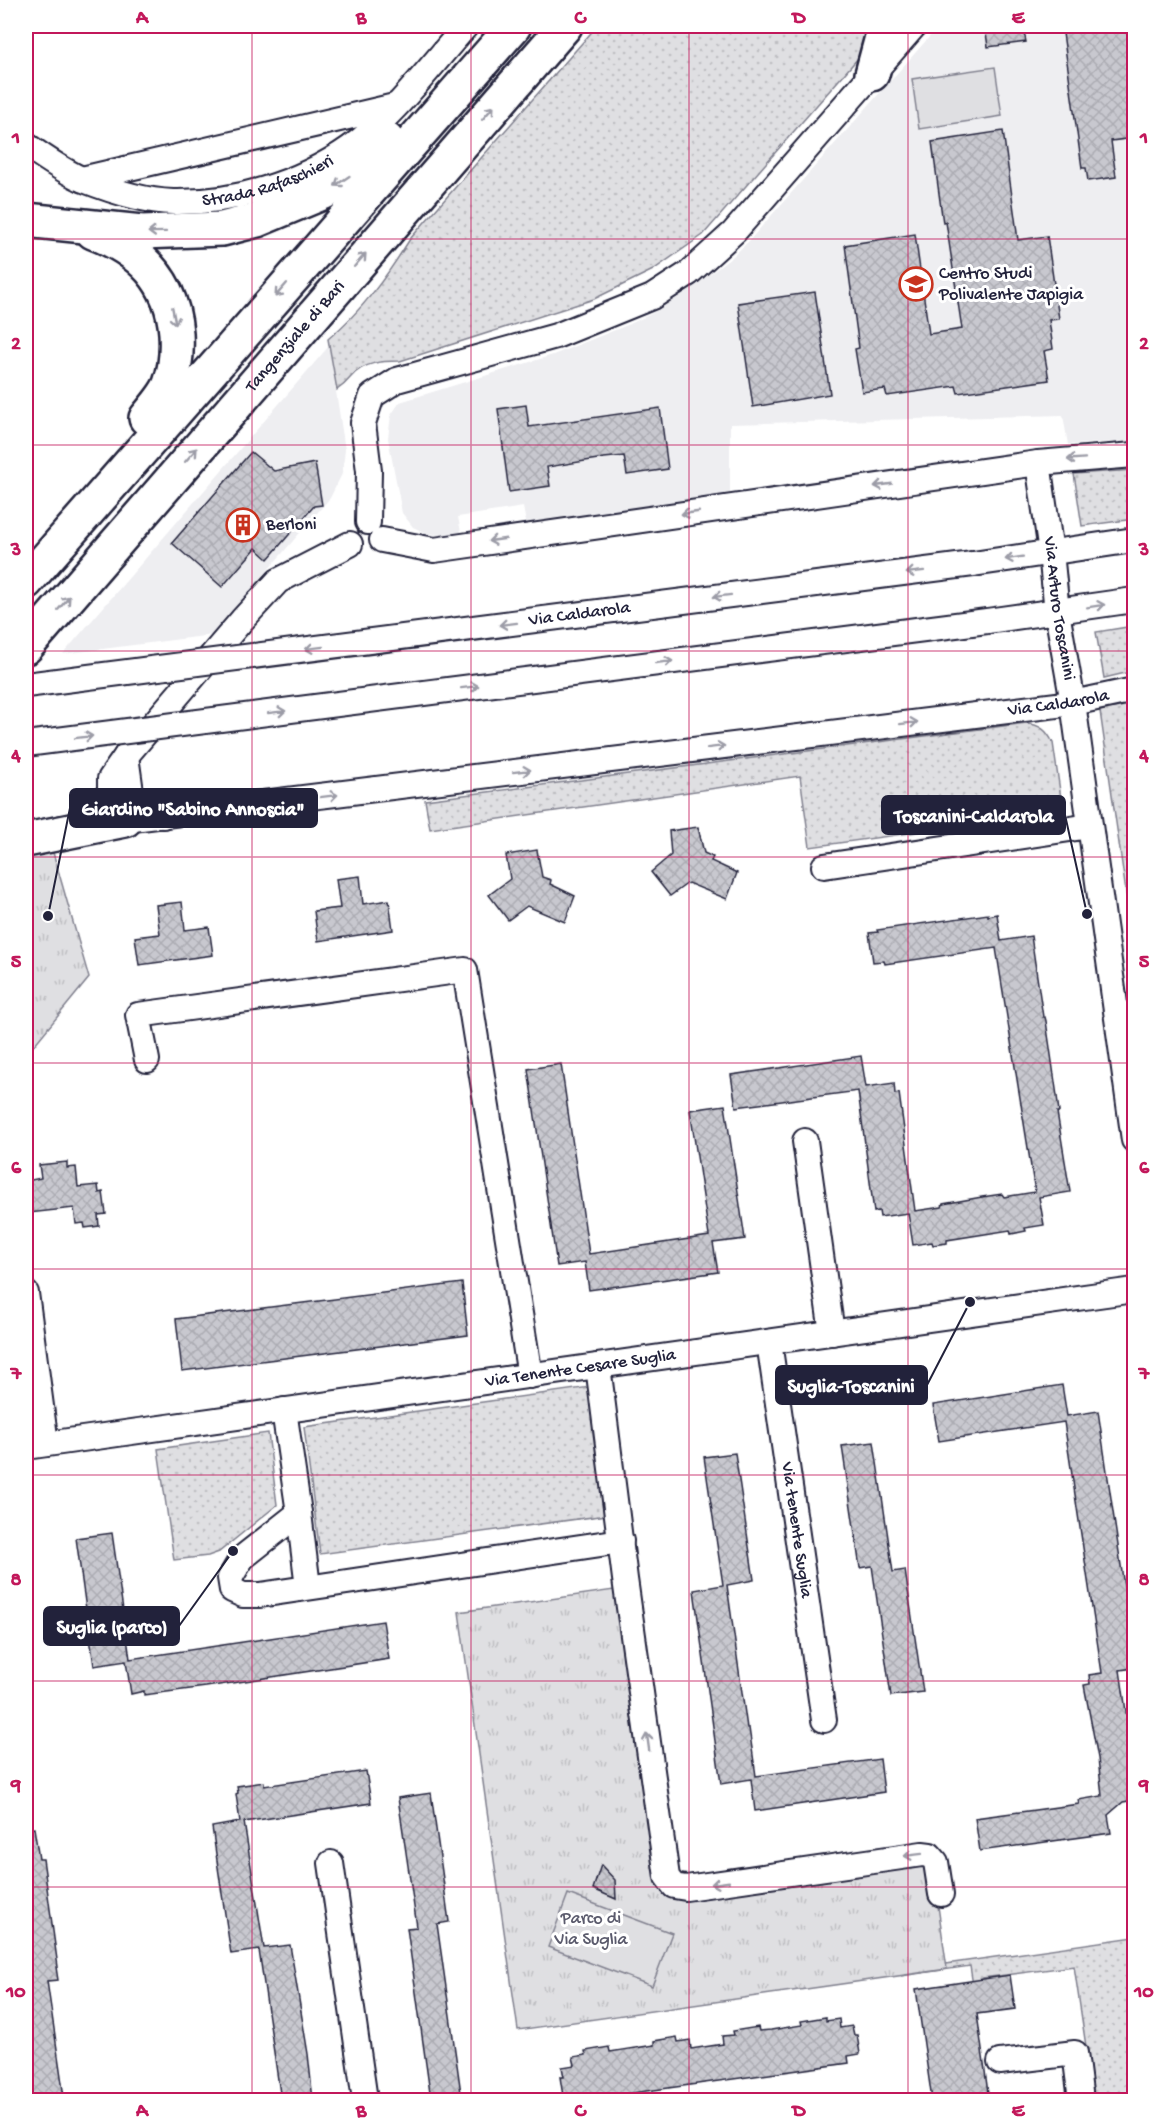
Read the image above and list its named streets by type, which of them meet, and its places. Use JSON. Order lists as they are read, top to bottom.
{
  "streets": {
    "highway": ["Tangenziale di Bari"],
    "street": [
      "Strada Rafaschieri",
      "Via Arturo Toscanini",
      "Via Caldarola",
      "Via Tenente Cesare Suglia",
      "Via tenente Suglia"
    ]
  },
  "crossings": [
    ["Via Arturo Toscanini", "Via Caldarola"],
    ["Via Tenente Cesare Suglia", "Via tenente Suglia"]
  ],
  "parks": ["Parco di Via Suglia"],
  "places": {
    "school or university": ["Centro Studi Polivalente Japigia"],
    "building": ["Berloni"],
    "other": [
      "Toscanini-Caldarola",
      "Giardino \"Sabino Annoscia\"",
      "Suglia-Toscanini",
      "Suglia (parco)"
    ]
  },
  "grid": {
    "columns": [
      "A",
      "B",
      "C",
      "D",
      "E"
    ],
    "rows": [
      "1",
      "2",
      "3",
      "4",
      "5",
      "6",
      "7",
      "8",
      "9",
      "10"
    ]
  }
}
